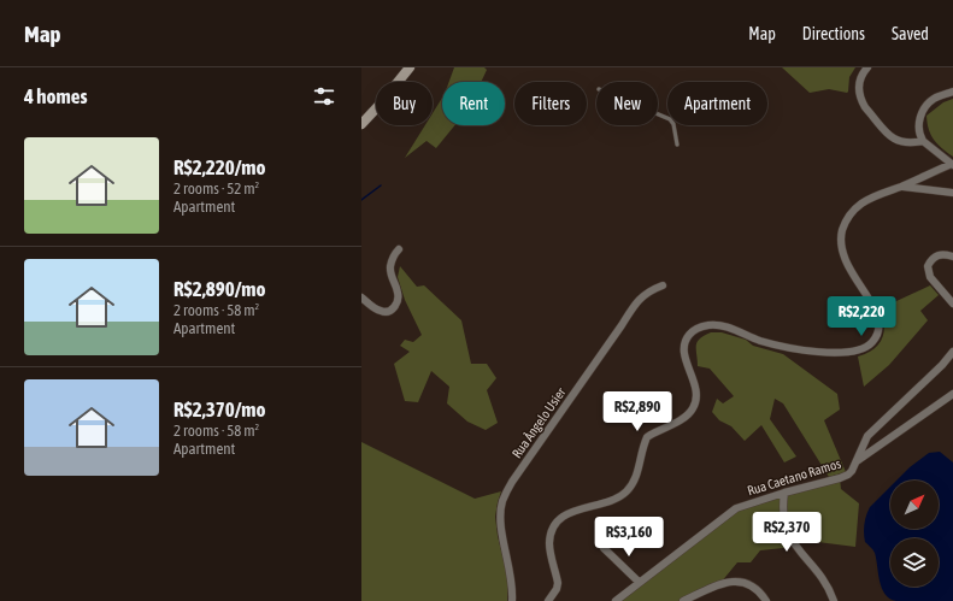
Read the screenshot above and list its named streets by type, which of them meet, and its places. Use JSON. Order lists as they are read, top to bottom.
{
  "streets": {
    "street": ["Rua Ângelo Usier", "Rua Caetano Ramos"]
  },
  "north": "top right",
  "page": {
    "header": "Map",
    "nav": ["Map", "Directions", "Saved"],
    "heading": "4 homes",
    "chip": [
      "Buy",
      "Rent",
      "Filters",
      "New",
      "Apartment"
    ],
    "list": [
      {
        "name": "R$2,220/mo",
        "note": "2 rooms · 52 m² · Apartment"
      },
      {
        "name": "R$2,890/mo",
        "note": "2 rooms · 58 m² · Apartment"
      },
      {
        "name": "R$2,370/mo",
        "note": "2 rooms · 58 m² · Apartment"
      }
    ],
    "price": [
      "R$2,220",
      "R$2,890",
      "R$2,370",
      "R$3,160"
    ]
  }
}
